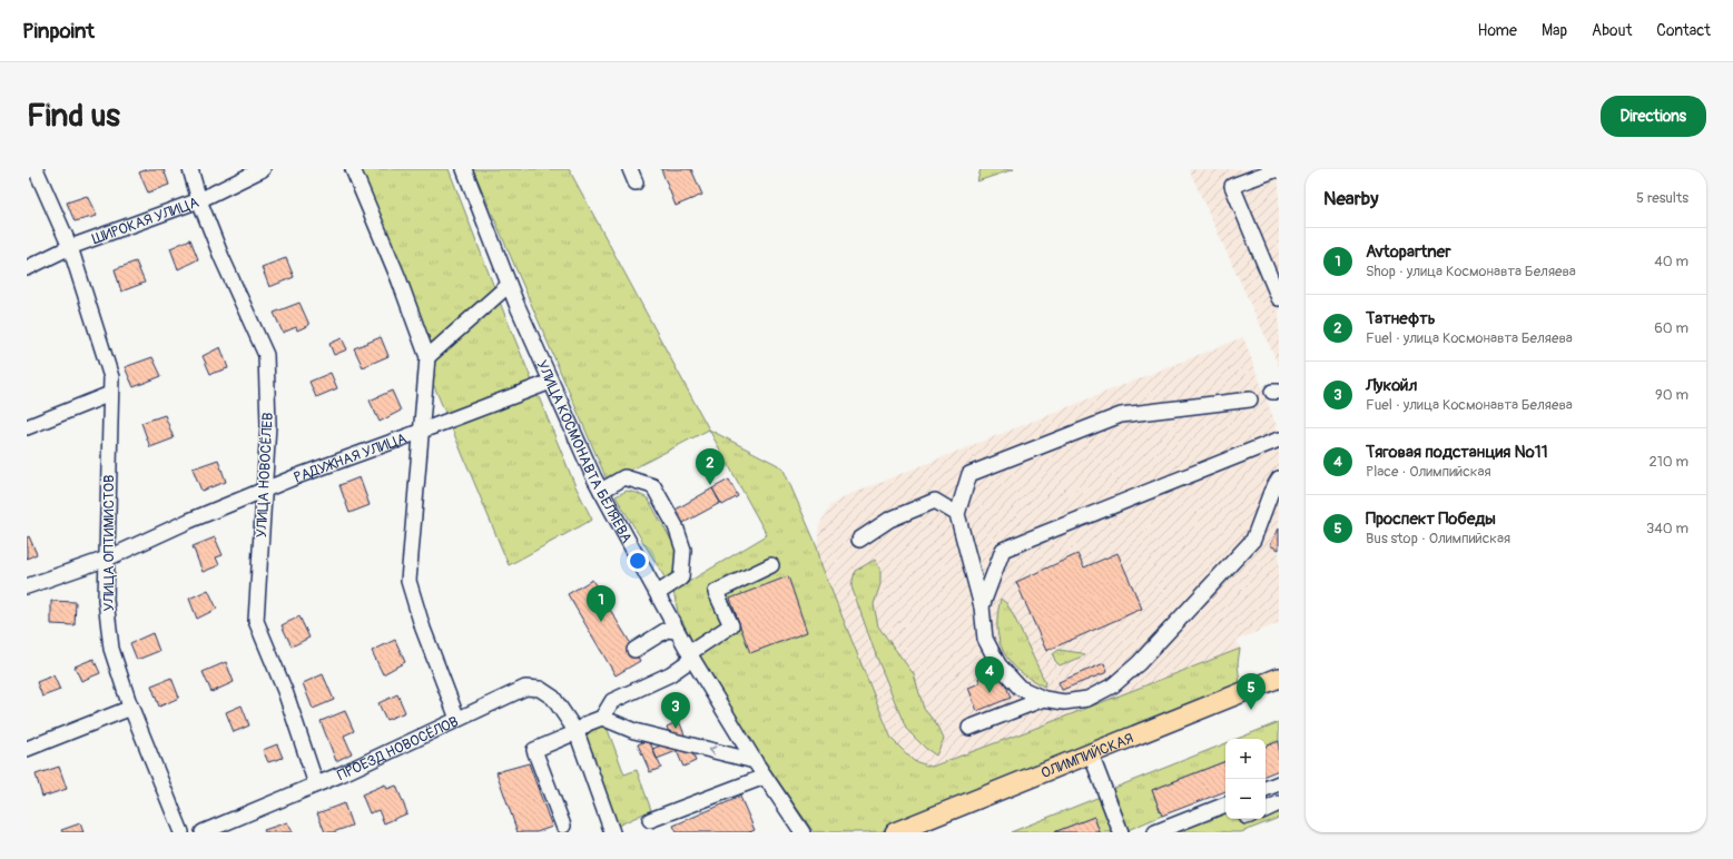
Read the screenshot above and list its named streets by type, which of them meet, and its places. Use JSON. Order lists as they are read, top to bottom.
{
  "streets": {
    "main road": ["ОЛИМПИЙСКАЯ"],
    "street": [
      "ШИРОКАЯ УЛИЦА",
      "УЛИЦА КОСМОНАВТА БЕЛЯЕВА",
      "РАДУЖНАЯ УЛИЦА",
      "УЛИЦА НОВОСЁЛЕВ",
      "УЛИЦА ОПТИМИСТОВ",
      "ПРОЕЗД НОВОСЁЛОВ"
    ]
  },
  "crossings": [
    ["ШИРОКАЯ УЛИЦА", "УЛИЦА НОВОСЁЛЕВ"],
    ["ШИРОКАЯ УЛИЦА", "УЛИЦА ОПТИМИСТОВ"],
    ["УЛИЦА КОСМОНАВТА БЕЛЯЕВА", "РАДУЖНАЯ УЛИЦА"],
    ["РАДУЖНАЯ УЛИЦА", "УЛИЦА НОВОСЁЛЕВ"],
    ["РАДУЖНАЯ УЛИЦА", "УЛИЦА ОПТИМИСТОВ"],
    ["УЛИЦА НОВОСЁЛЕВ", "ПРОЕЗД НОВОСЁЛОВ"]
  ],
  "page": {
    "header": "Pinpoint",
    "nav": [
      "Home",
      "Map",
      "About",
      "Contact"
    ],
    "buttons": "Directions",
    "title": "Find us",
    "heading": ["Nearby", "5 results"],
    "list": [
      {
        "mark": "1",
        "name": "Avtopartner",
        "note": "Shop · улица Космонавта Беляева",
        "value": "40 m"
      },
      {
        "mark": "2",
        "name": "Татнефть",
        "note": "Fuel · улица Космонавта Беляева",
        "value": "60 m"
      },
      {
        "mark": "3",
        "name": "Лукойл",
        "note": "Fuel · улица Космонавта Беляева",
        "value": "90 m"
      },
      {
        "mark": "4",
        "name": "Тяговая подстанция №11",
        "note": "Place · Олимпийская",
        "value": "210 m"
      },
      {
        "mark": "5",
        "name": "Проспект Победы",
        "note": "Bus stop · Олимпийская",
        "value": "340 m"
      }
    ],
    "pins": [
      "2",
      "1",
      "4",
      "5",
      "3"
    ],
    "map_buttons": ["+", "−"]
  }
}
